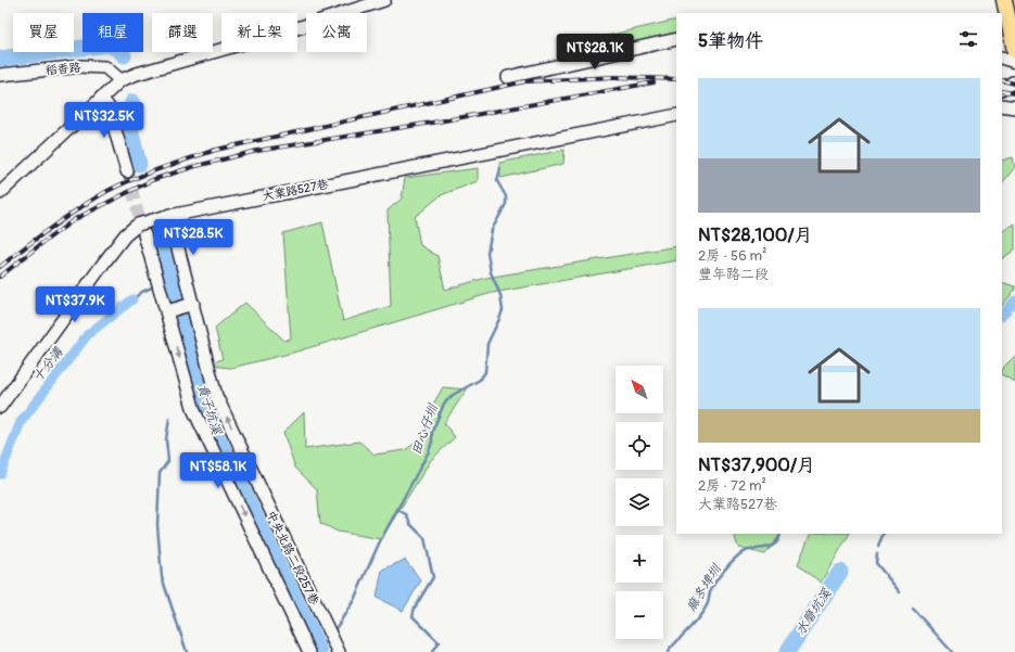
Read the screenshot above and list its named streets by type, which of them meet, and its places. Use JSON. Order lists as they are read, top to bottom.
{
  "streets": {
    "street": ["稻香路", "大業路527巷", "中央北路二段257巷"]
  },
  "crossings": [
    ["大業路527巷", "中央北路二段257巷"]
  ],
  "water": [
    "十分溝",
    "貴子坑溪",
    "田心仔圳",
    "麻冬埤圳",
    "水磨坑溪"
  ],
  "north": "top left",
  "page": {
    "chip": [
      "買屋",
      "租屋",
      "篩選",
      "新上架",
      "公寓"
    ],
    "heading": "5筆物件",
    "price": [
      "NT$28.1K",
      "NT$32.5K",
      "NT$28.5K",
      "NT$37.9K",
      "NT$58.1K"
    ],
    "list": [
      {
        "name": "NT$28,100/月",
        "note": "2房 · 56 m² · 豐年路二段"
      },
      {
        "name": "NT$37,900/月",
        "note": "2房 · 72 m² · 大業路527巷"
      }
    ],
    "map_buttons": ["+", "−"]
  }
}
